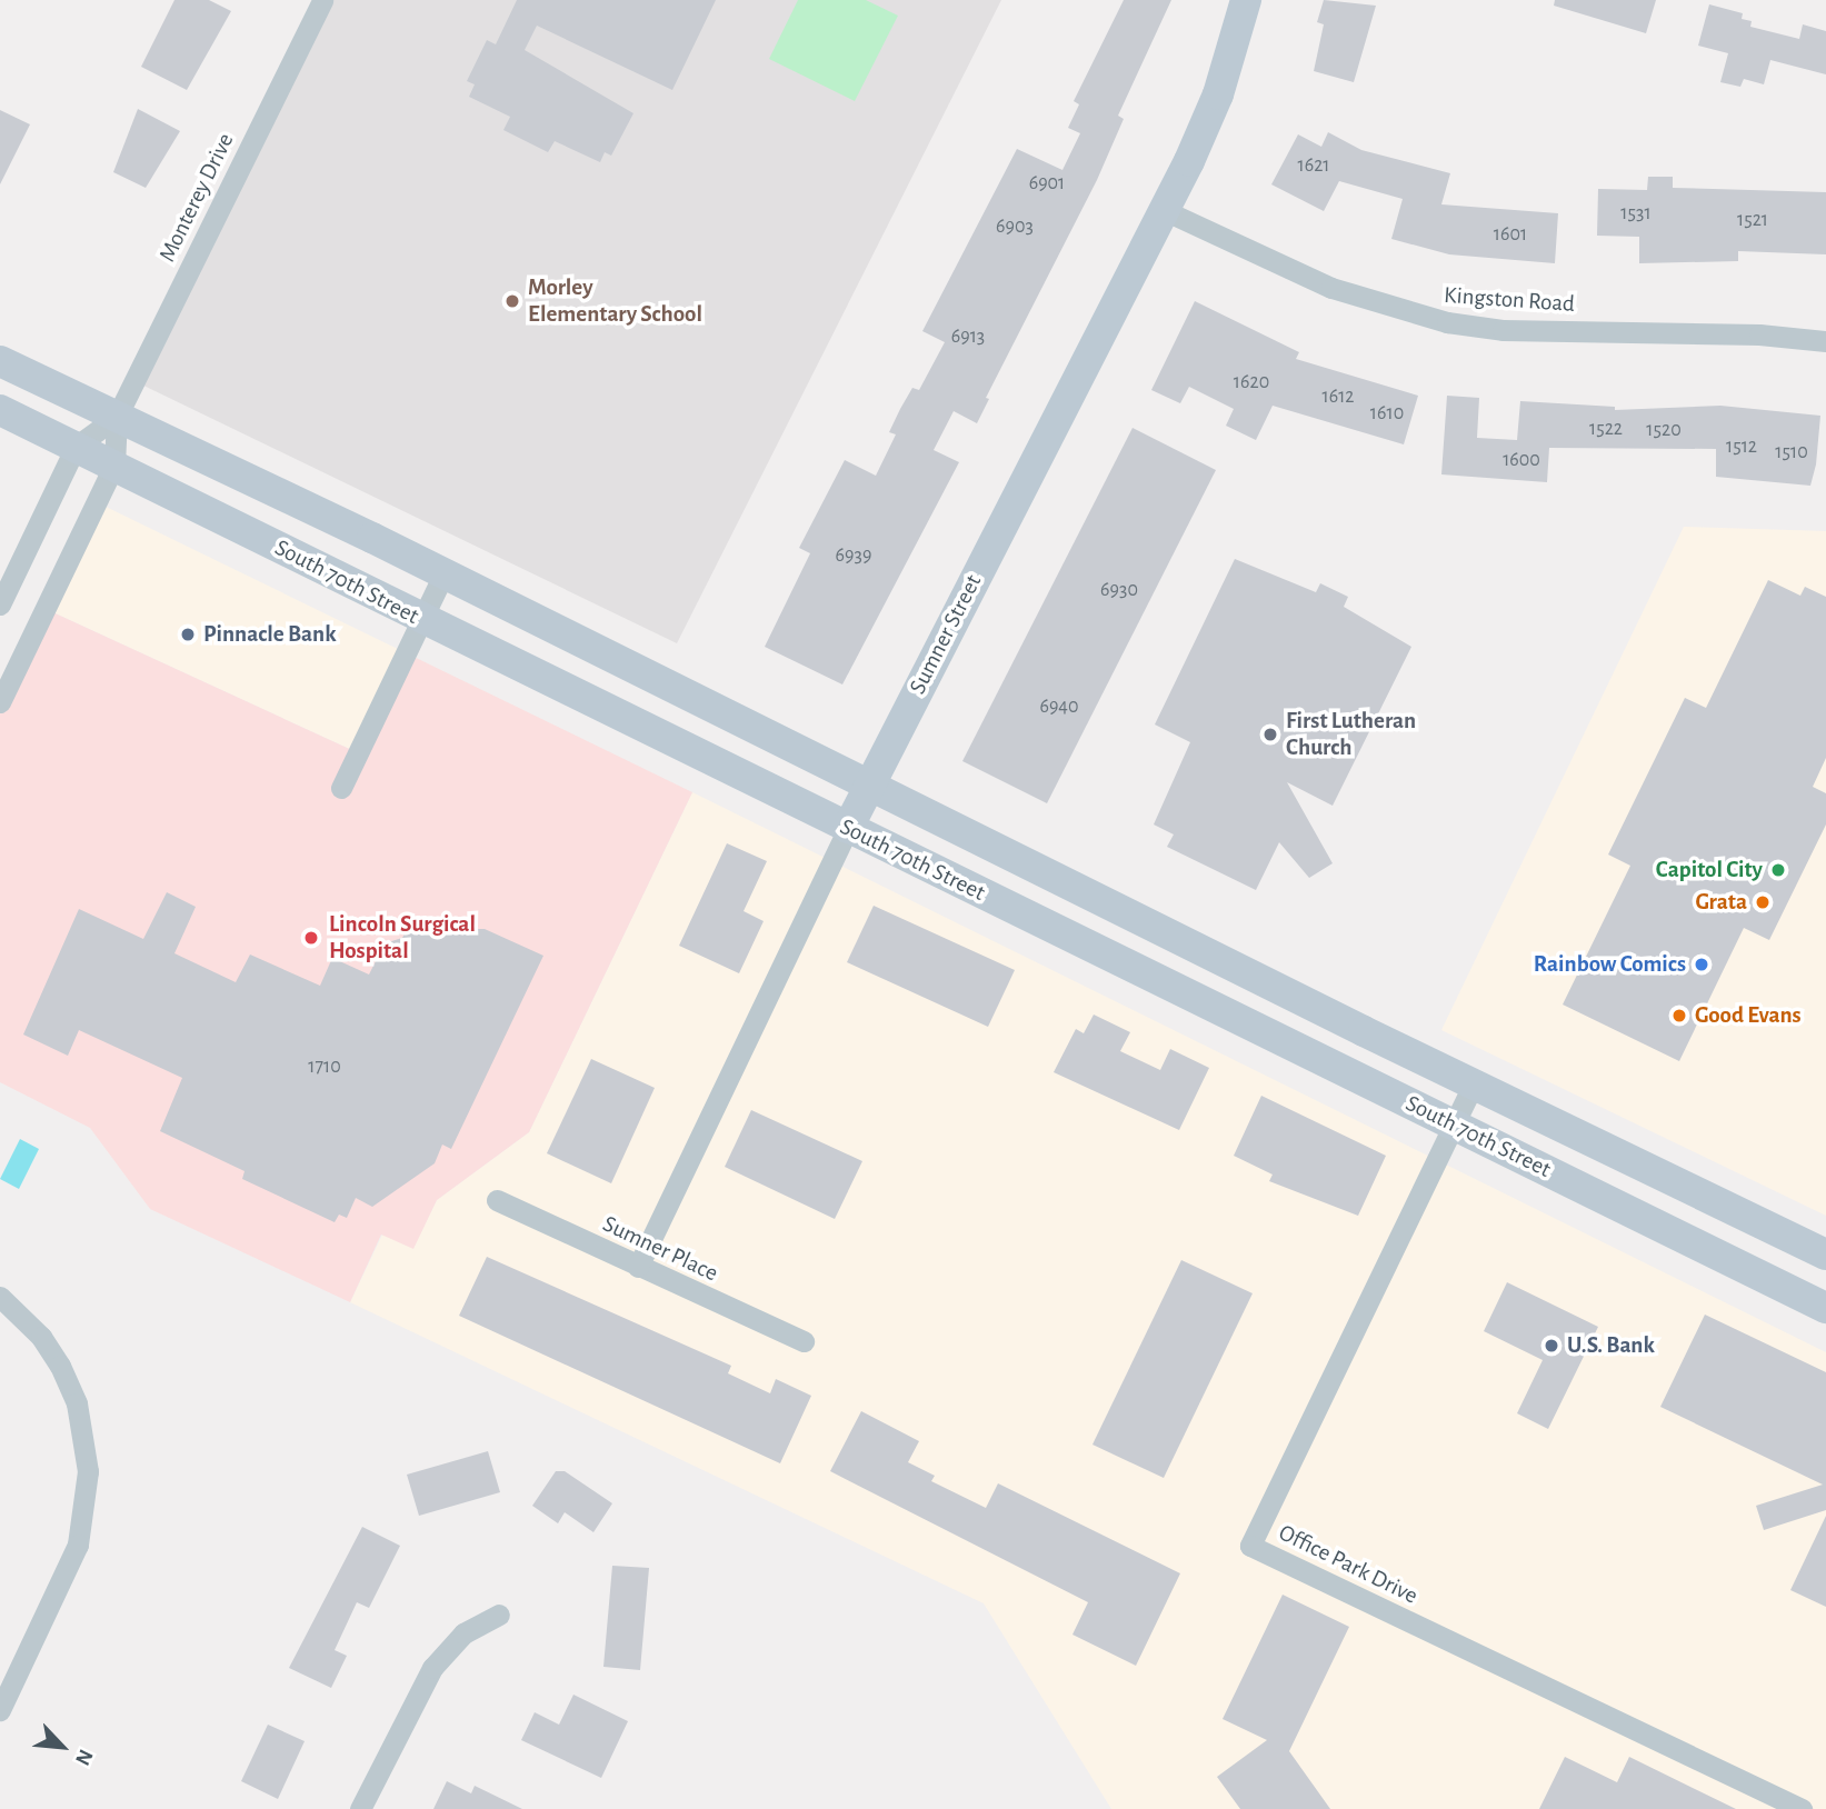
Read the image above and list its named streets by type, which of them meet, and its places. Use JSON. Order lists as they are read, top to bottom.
{
  "streets": {
    "main road": ["South 70th Street", "Sumner Street"],
    "street": [
      "Monterey Drive",
      "Kingston Road",
      "Sumner Place",
      "Office Park Drive"
    ]
  },
  "crossings": [
    ["Monterey Drive", "South 70th Street"],
    ["Kingston Road", "Sumner Street"],
    ["South 70th Street", "Sumner Street"],
    ["South 70th Street", "Office Park Drive"],
    ["Sumner Street", "Sumner Place"]
  ],
  "places": [
    "Morley Elementary School",
    "Pinnacle Bank",
    "First Lutheran Church",
    "Capitol City",
    "Grata",
    "Lincoln Surgical Hospital",
    "Rainbow Comics",
    "Good Evans",
    "U.S. Bank"
  ],
  "house_numbers": [
    "1621",
    "6901",
    "1531",
    "1521",
    "6903",
    "1601",
    "6913",
    "1620",
    "1612",
    "1610",
    "1522",
    "1520",
    "1512",
    "1510",
    "1600",
    "6939",
    "6930",
    "6940",
    "1710"
  ],
  "north": "bottom right"
}
